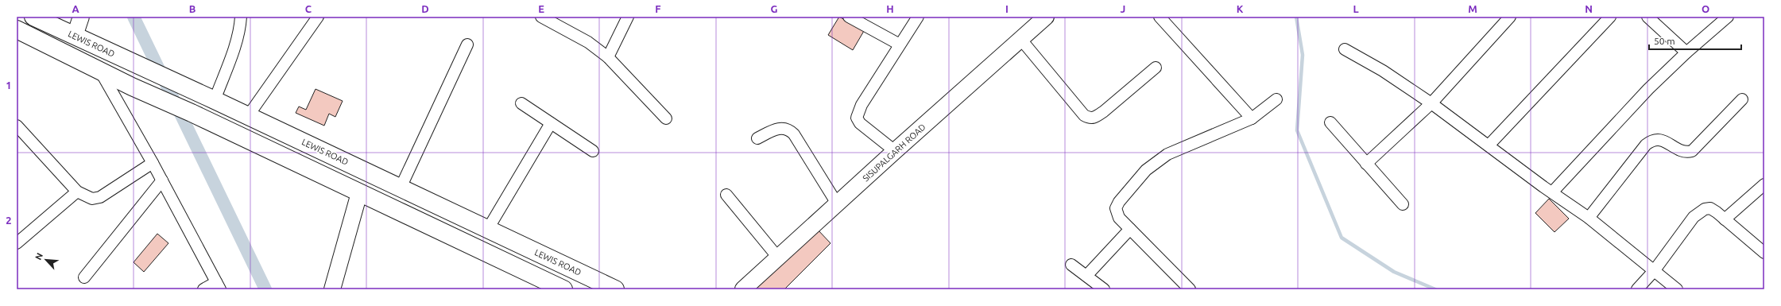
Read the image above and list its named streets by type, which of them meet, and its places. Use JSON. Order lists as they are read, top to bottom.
{
  "streets": {
    "main road": ["LEWIS ROAD"],
    "street": ["SISUPALGARH ROAD"]
  },
  "scale_bar": "50 m",
  "north": "top left",
  "grid": {
    "columns": [
      "A",
      "B",
      "C",
      "D",
      "E",
      "F",
      "G",
      "H",
      "I",
      "J",
      "K",
      "L",
      "M",
      "N",
      "O"
    ],
    "rows": ["1", "2"]
  }
}
